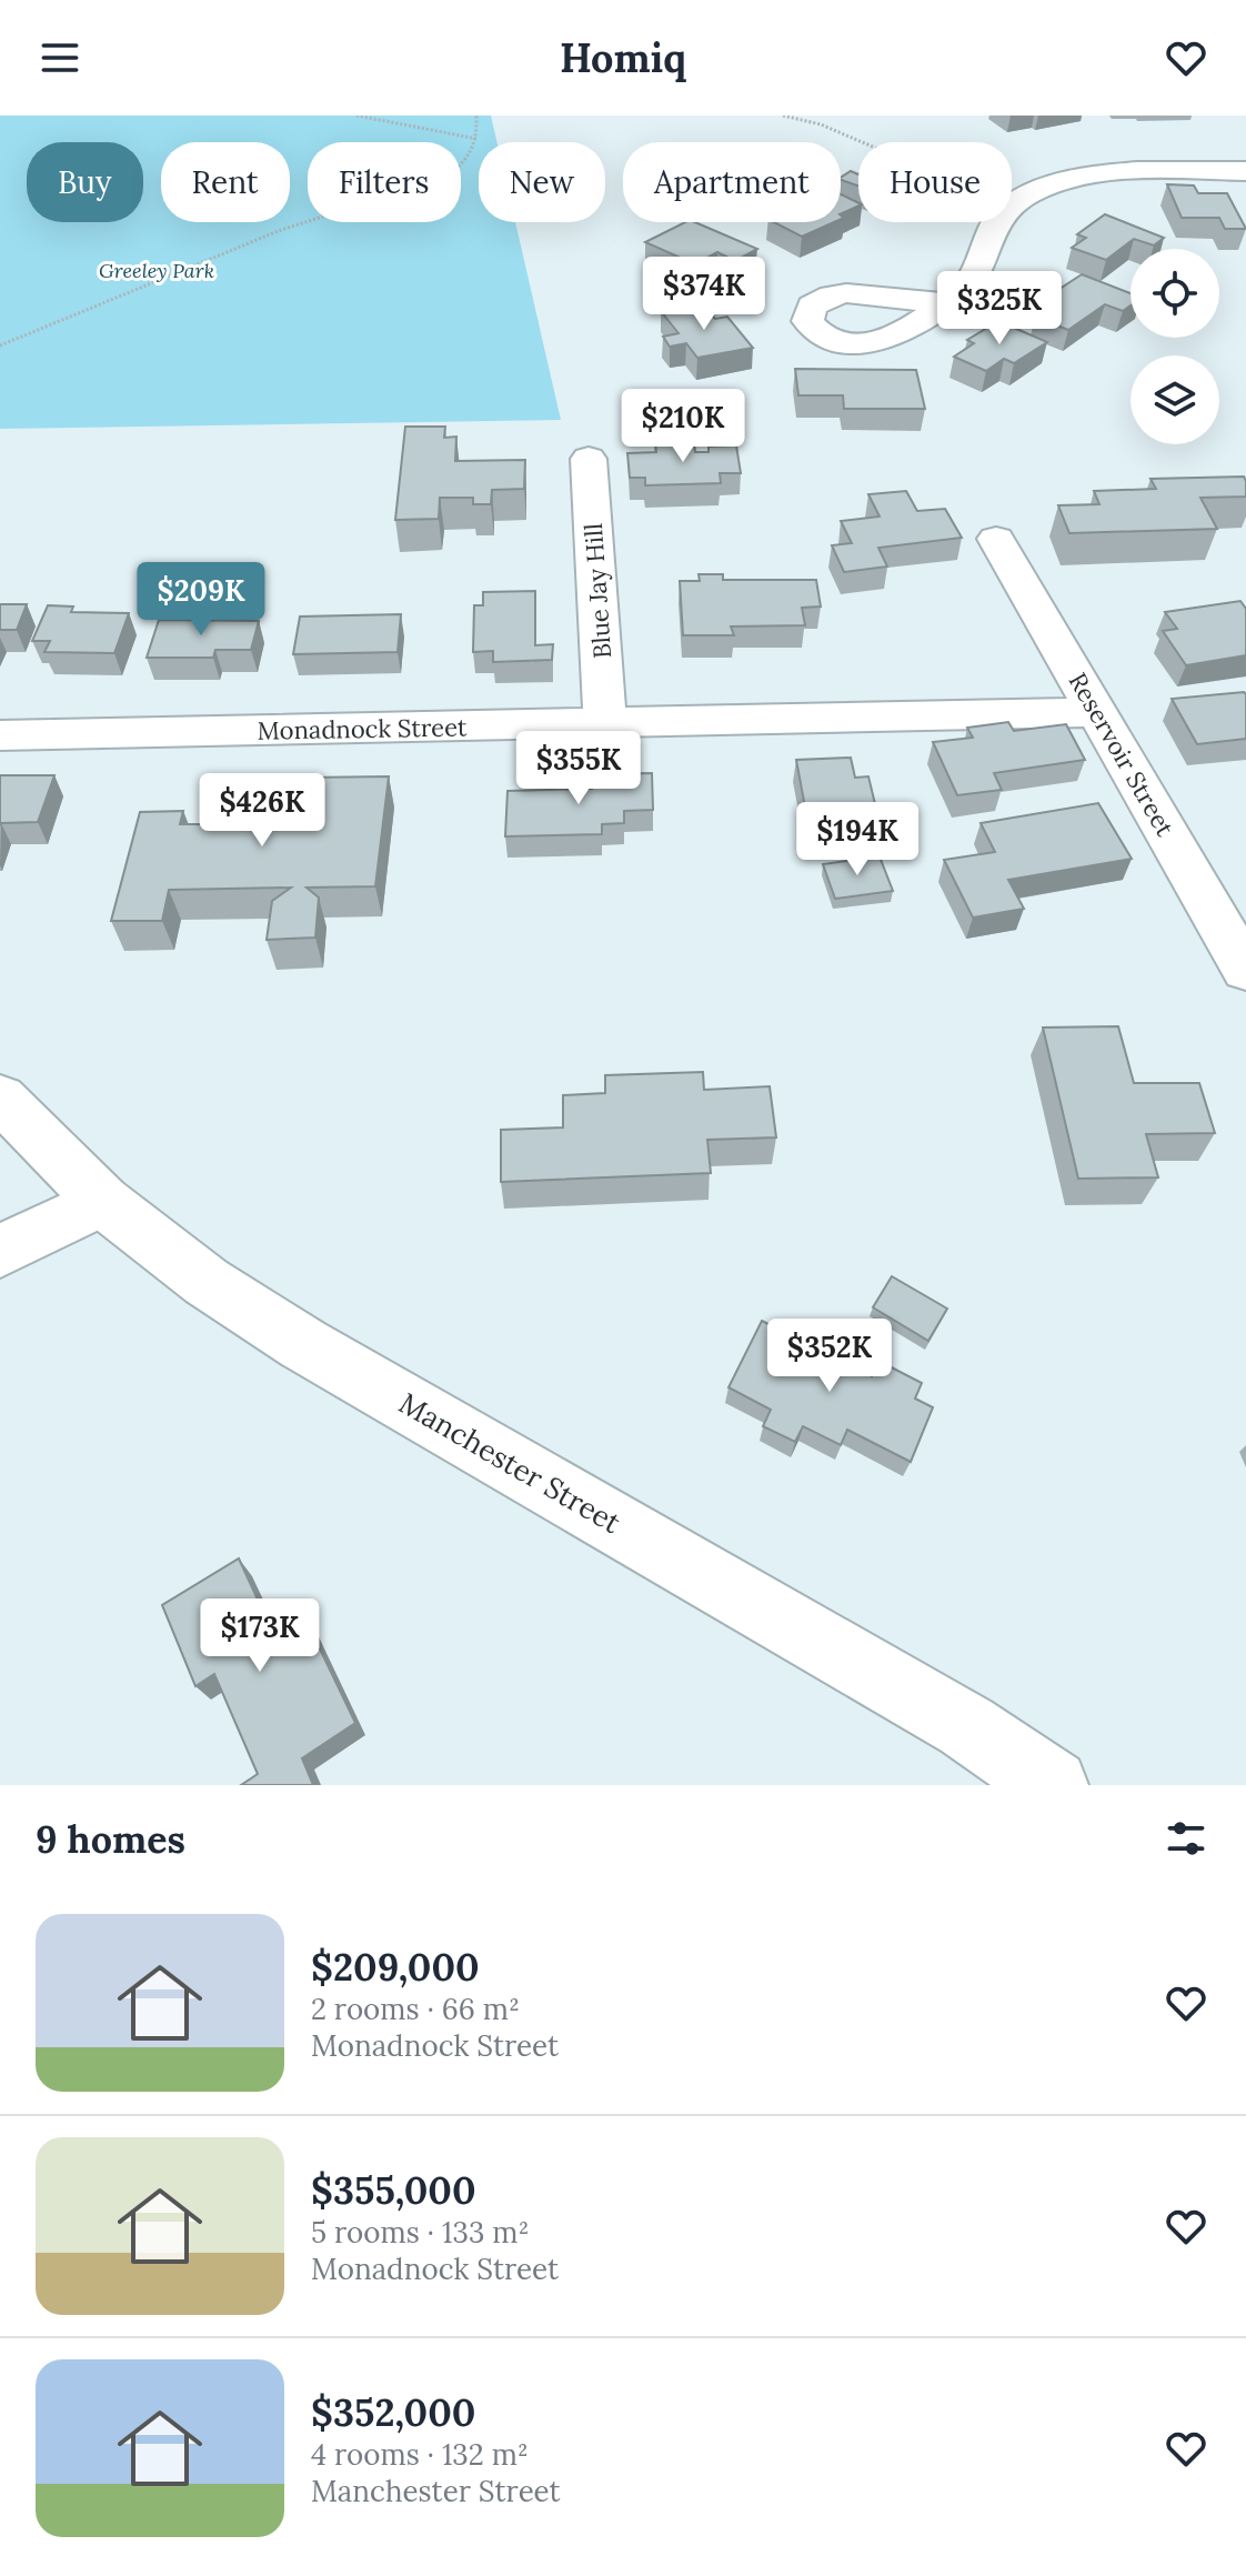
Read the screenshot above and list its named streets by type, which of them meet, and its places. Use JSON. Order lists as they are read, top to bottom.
{
  "streets": {
    "street": [
      "Blue Jay Hill",
      "Monadnock Street",
      "Reservoir Street",
      "Manchester Street"
    ]
  },
  "crossings": [
    ["Blue Jay Hill", "Monadnock Street"],
    ["Monadnock Street", "Reservoir Street"]
  ],
  "parks": ["Greeley Park"],
  "page": {
    "header": "Homiq",
    "chip": [
      "Buy",
      "Rent",
      "Filters",
      "New",
      "Apartment",
      "House"
    ],
    "price": [
      "$374K",
      "$325K",
      "$210K",
      "$209K",
      "$355K",
      "$426K",
      "$194K",
      "$352K",
      "$173K"
    ],
    "heading": "9 homes",
    "list": [
      {
        "name": "$209,000",
        "note": "2 rooms · 66 m² · Monadnock Street"
      },
      {
        "name": "$355,000",
        "note": "5 rooms · 133 m² · Monadnock Street"
      },
      {
        "name": "$352,000",
        "note": "4 rooms · 132 m² · Manchester Street"
      }
    ]
  }
}
